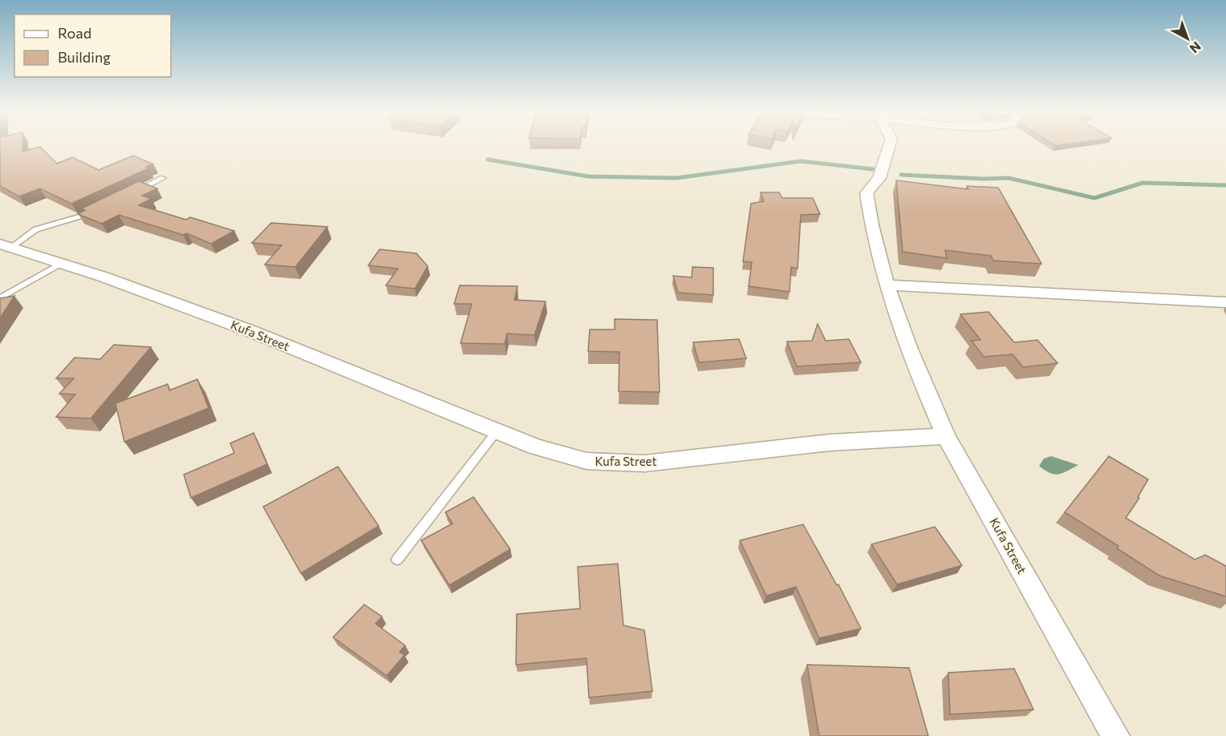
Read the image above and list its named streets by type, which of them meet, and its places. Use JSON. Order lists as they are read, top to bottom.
{
  "streets": {
    "street": ["Kufa Street"]
  },
  "legend": ["Road", "Building"],
  "north": "bottom right"
}
